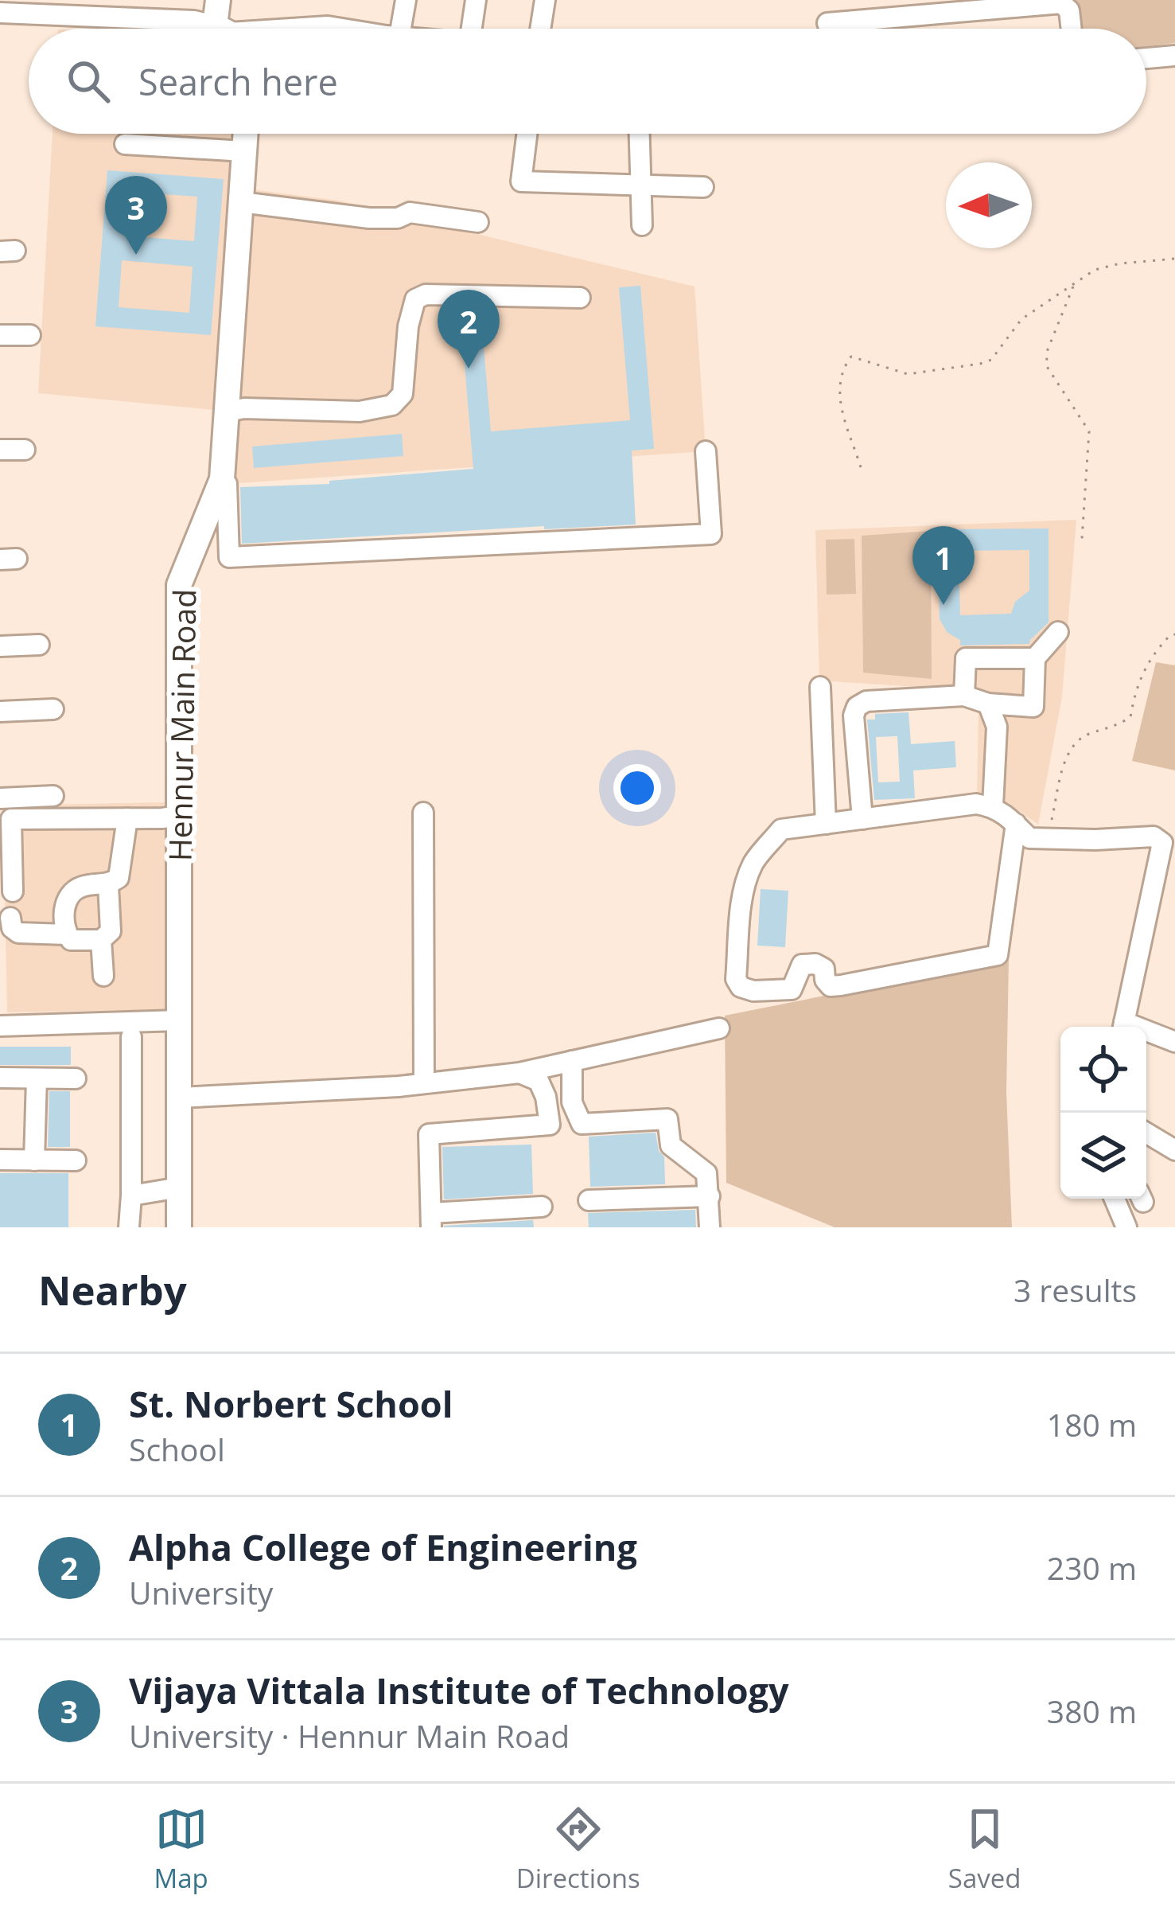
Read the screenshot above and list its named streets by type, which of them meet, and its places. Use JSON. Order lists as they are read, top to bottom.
{
  "streets": {
    "main road": ["Hennur Main Road"]
  },
  "north": "left",
  "page": {
    "search": "Search here",
    "pins": ["3", "2", "1"],
    "heading": ["Nearby", "3 results"],
    "list": [
      {
        "mark": "1",
        "name": "St. Norbert School",
        "note": "School",
        "value": "180 m"
      },
      {
        "mark": "2",
        "name": "Alpha College of Engineering",
        "note": "University",
        "value": "230 m"
      },
      {
        "mark": "3",
        "name": "Vijaya Vittala Institute of Technology",
        "note": "University · Hennur Main Road",
        "value": "380 m"
      }
    ],
    "nav": ["Map", "Directions", "Saved"]
  }
}
